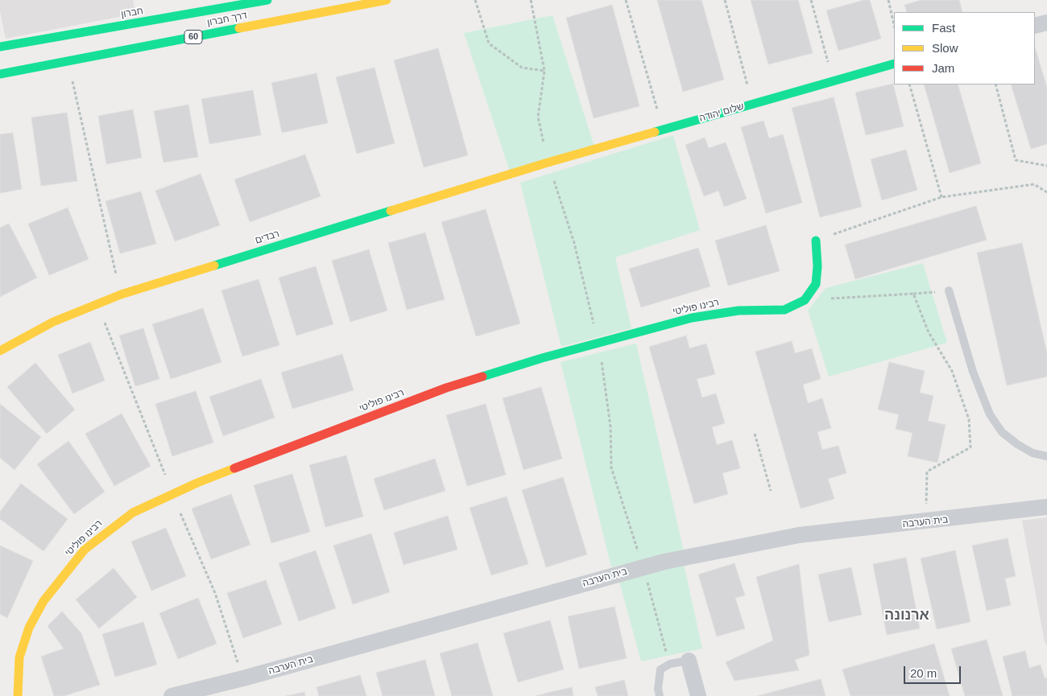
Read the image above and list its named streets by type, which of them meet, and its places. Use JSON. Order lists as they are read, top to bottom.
{
  "streets": {
    "main road": [
      "חברון",
      "דרך חברון",
      "60",
      "שלום יהודה",
      "רבדים",
      "רבינו פוליטי"
    ],
    "street": ["בית הערבה"]
  },
  "crossings": [
    ["שלום יהודה", "רבדים"]
  ],
  "districts": ["ארנונה"],
  "legend": ["Fast", "Slow", "Jam"],
  "scale_bar": "20 m"
}
